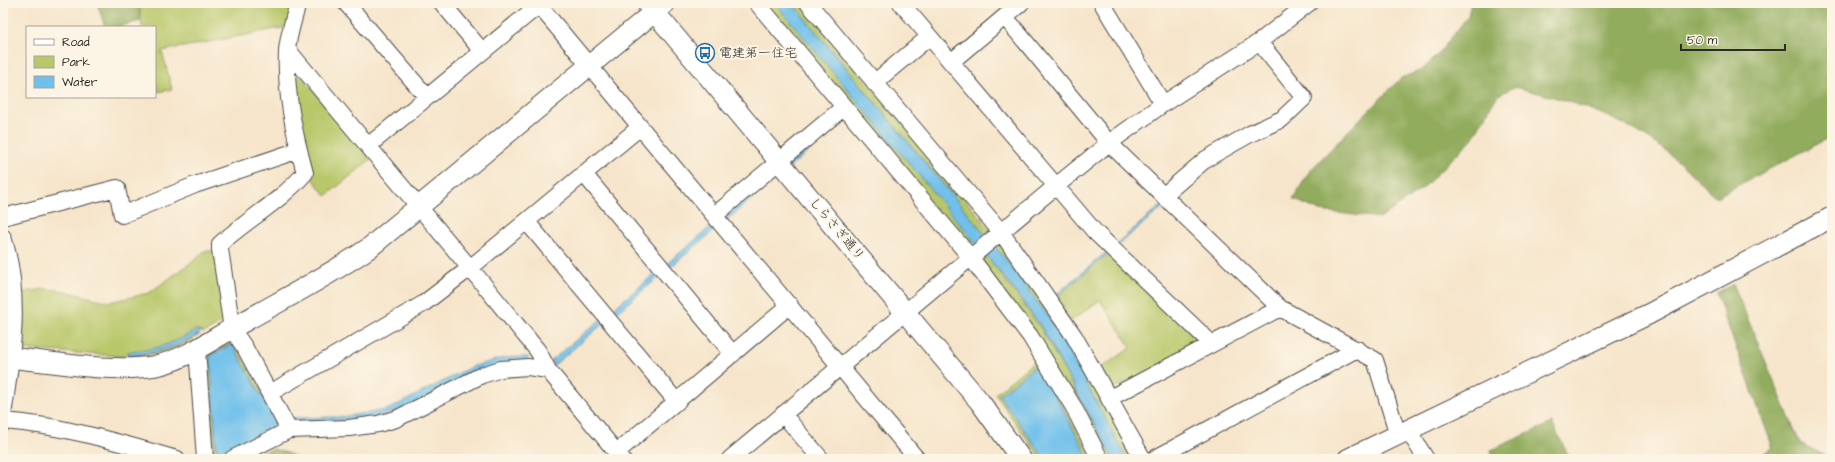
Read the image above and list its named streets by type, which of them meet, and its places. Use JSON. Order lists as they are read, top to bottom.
{
  "streets": {
    "street": ["しらさぎ通り"]
  },
  "places": {
    "bus stop": ["電建第一住宅"]
  },
  "legend": ["Road", "Park", "Water"],
  "scale_bar": "50 m"
}
